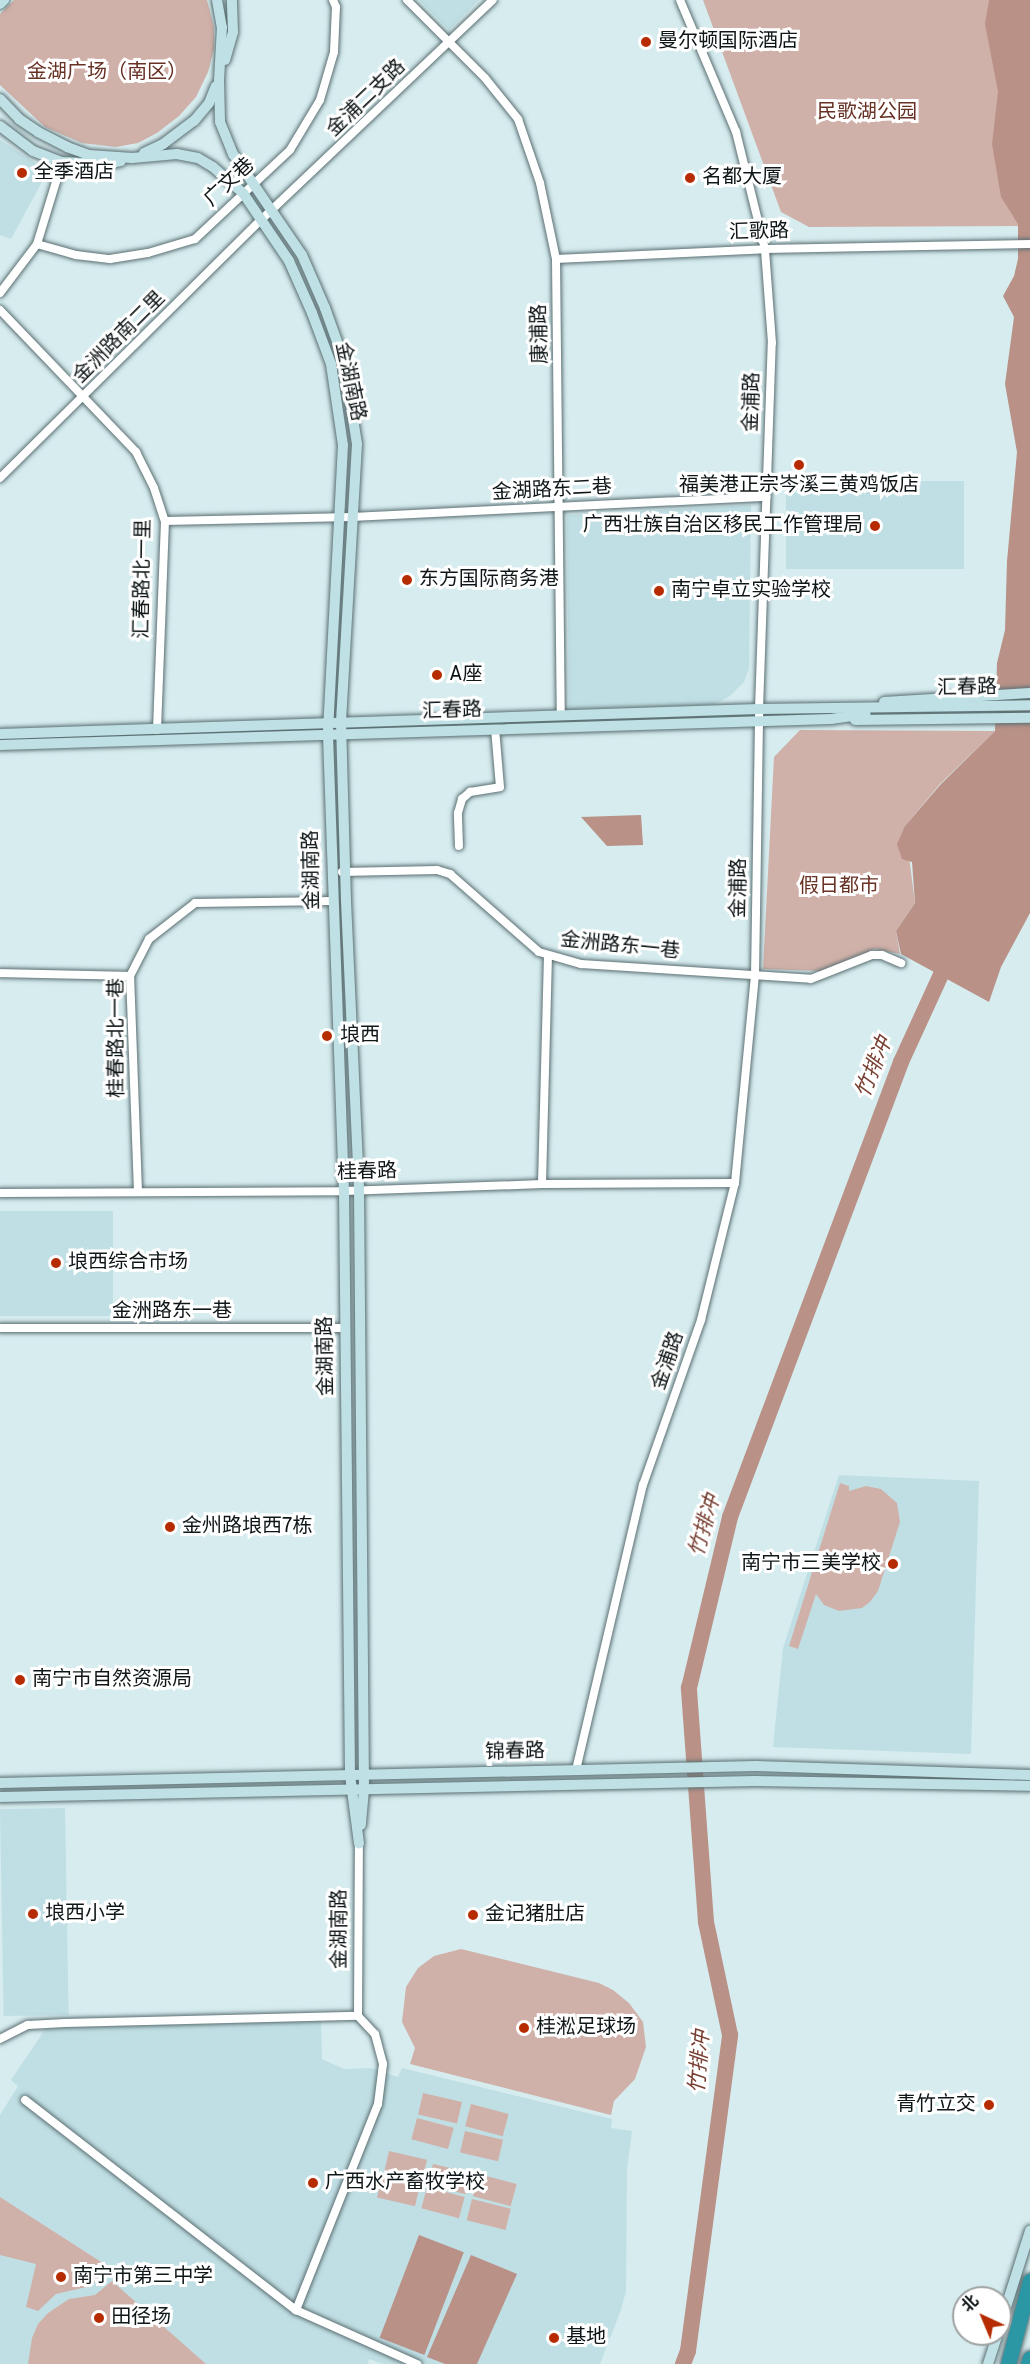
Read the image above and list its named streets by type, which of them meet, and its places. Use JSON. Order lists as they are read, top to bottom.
{
  "streets": {
    "main road": ["金湖南路", "汇春路", "锦春路"],
    "street": [
      "金浦二支路",
      "广文巷",
      "汇歌路",
      "康浦路",
      "金洲路南二里",
      "金浦路",
      "金湖路东二巷",
      "汇春路北一里",
      "金洲路东一巷",
      "桂春路北一巷",
      "桂春路"
    ]
  },
  "crossings": [
    ["金浦二支路", "康浦路"],
    ["金浦二支路", "金洲路南二里"],
    ["金浦二支路", "金湖南路"],
    ["广文巷", "金湖南路"],
    ["汇歌路", "康浦路"],
    ["汇歌路", "金浦路"],
    ["康浦路", "金湖路东二巷"],
    ["康浦路", "汇春路"],
    ["金洲路南二里", "金湖南路"],
    ["金洲路南二里", "汇春路北一里"],
    ["金湖南路", "金湖路东二巷"],
    ["金湖南路", "汇春路"],
    ["金湖南路", "金洲路东一巷"],
    ["金湖南路", "桂春路北一巷"],
    ["金湖南路", "桂春路"],
    ["金湖南路", "锦春路"],
    ["金浦路", "金湖路东二巷"],
    ["金浦路", "汇春路"],
    ["金浦路", "金洲路东一巷"],
    ["金浦路", "桂春路"],
    ["金浦路", "锦春路"],
    ["金湖路东二巷", "汇春路北一里"],
    ["汇春路北一里", "汇春路"],
    ["桂春路北一巷", "桂春路"]
  ],
  "water": ["竹排冲"],
  "parks": ["金湖广场（南区）", "民歌湖公园", "假日都市"],
  "places": [
    "曼尔顿国际酒店",
    "全季酒店",
    "名都大厦",
    "福美港正宗岑溪三黄鸡饭店",
    "广西壮族自治区移民工作管理局",
    "东方国际商务港",
    "南宁卓立实验学校",
    "A座",
    "埌西",
    "埌西综合市场",
    "金州路埌西7栋",
    "南宁市三美学校",
    "南宁市自然资源局",
    "埌西小学",
    "金记猪肚店",
    "桂淞足球场",
    "青竹立交",
    "广西水产畜牧学校",
    "南宁市第三中学",
    "田径场",
    "基地"
  ],
  "north": "top left"
}
